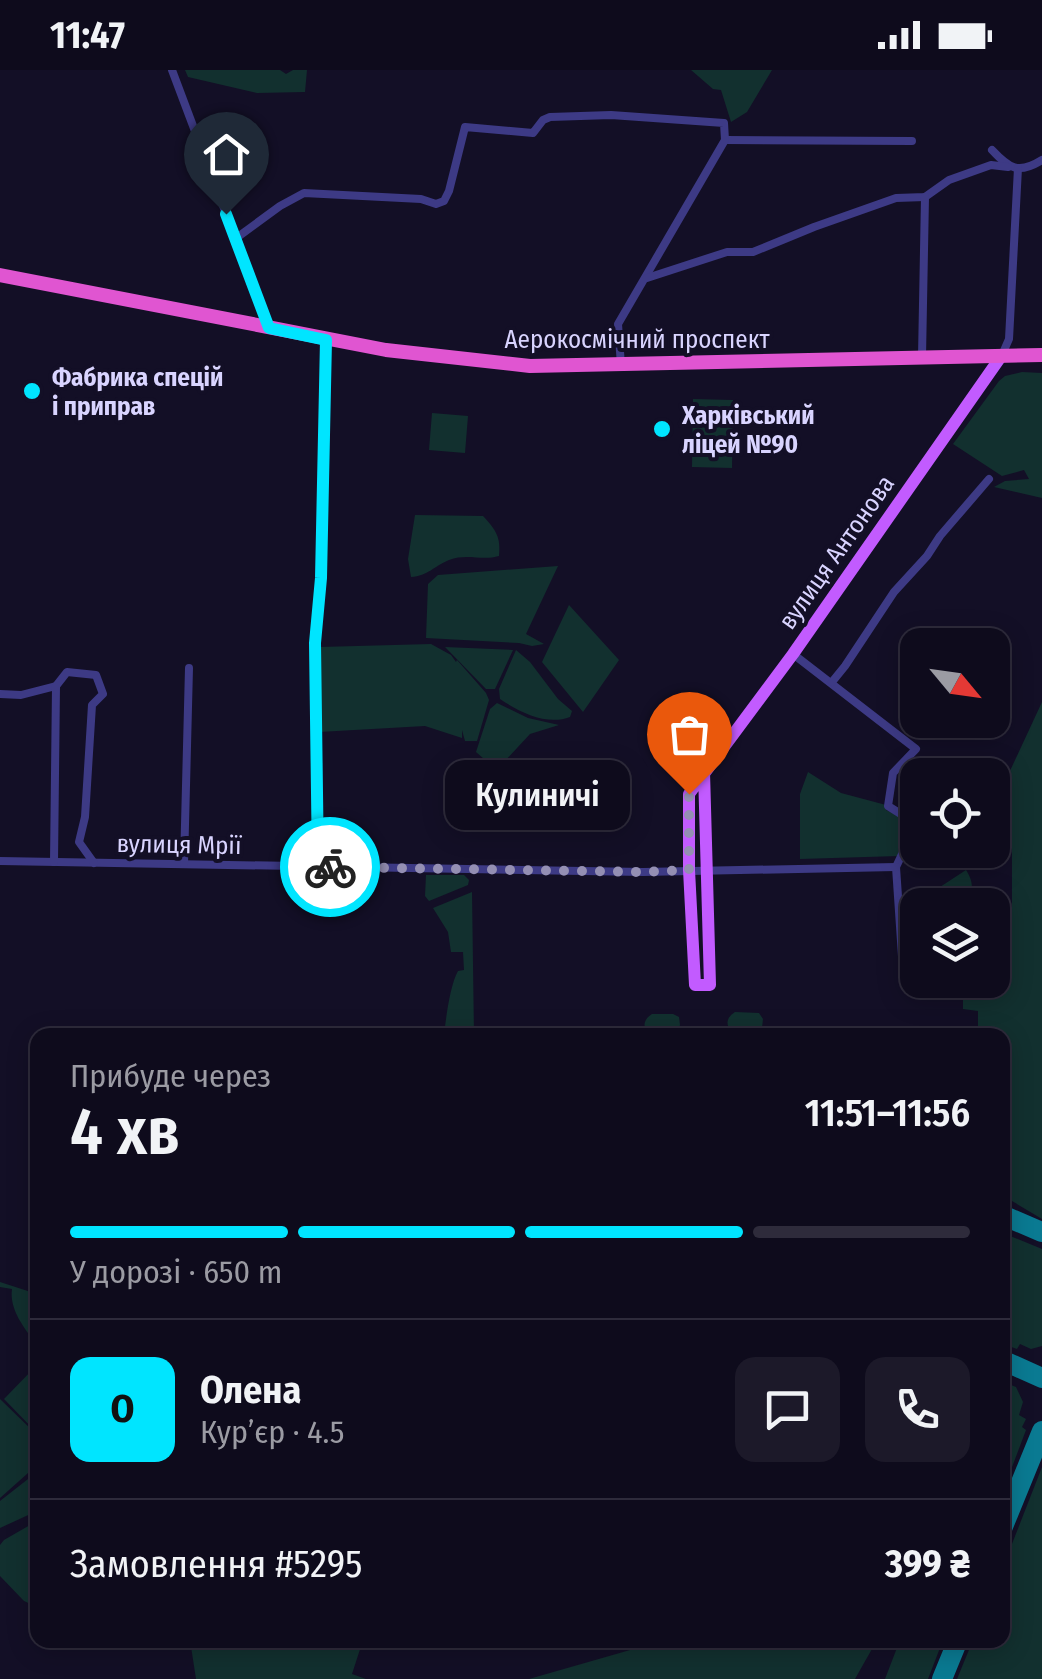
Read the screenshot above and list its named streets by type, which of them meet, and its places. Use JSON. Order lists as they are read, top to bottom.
{
  "streets": {
    "highway": ["Аерокосмічний проспект"],
    "main road": ["вулиця Антонова"],
    "street": ["вулиця Мрії"]
  },
  "crossings": [
    ["Аерокосмічний проспект", "вулиця Антонова"],
    ["вулиця Антонова", "вулиця Мрії"]
  ],
  "places": ["Фабрика спецій і приправ", "Харківський ліцей №90", "Кулиничі"],
  "north": "bottom right",
  "page": {
    "status": "11:47",
    "bubble": "Кулиничі",
    "heading": ["4 хв", "Прибуде через", "11:51–11:56"],
    "panel": [
      "Олена",
      "Кур’єр · 4.5",
      "Замовлення #5295",
      "399 ₴"
    ],
    "bar": "У дорозі · 650 m",
    "round": "О"
  }
}
